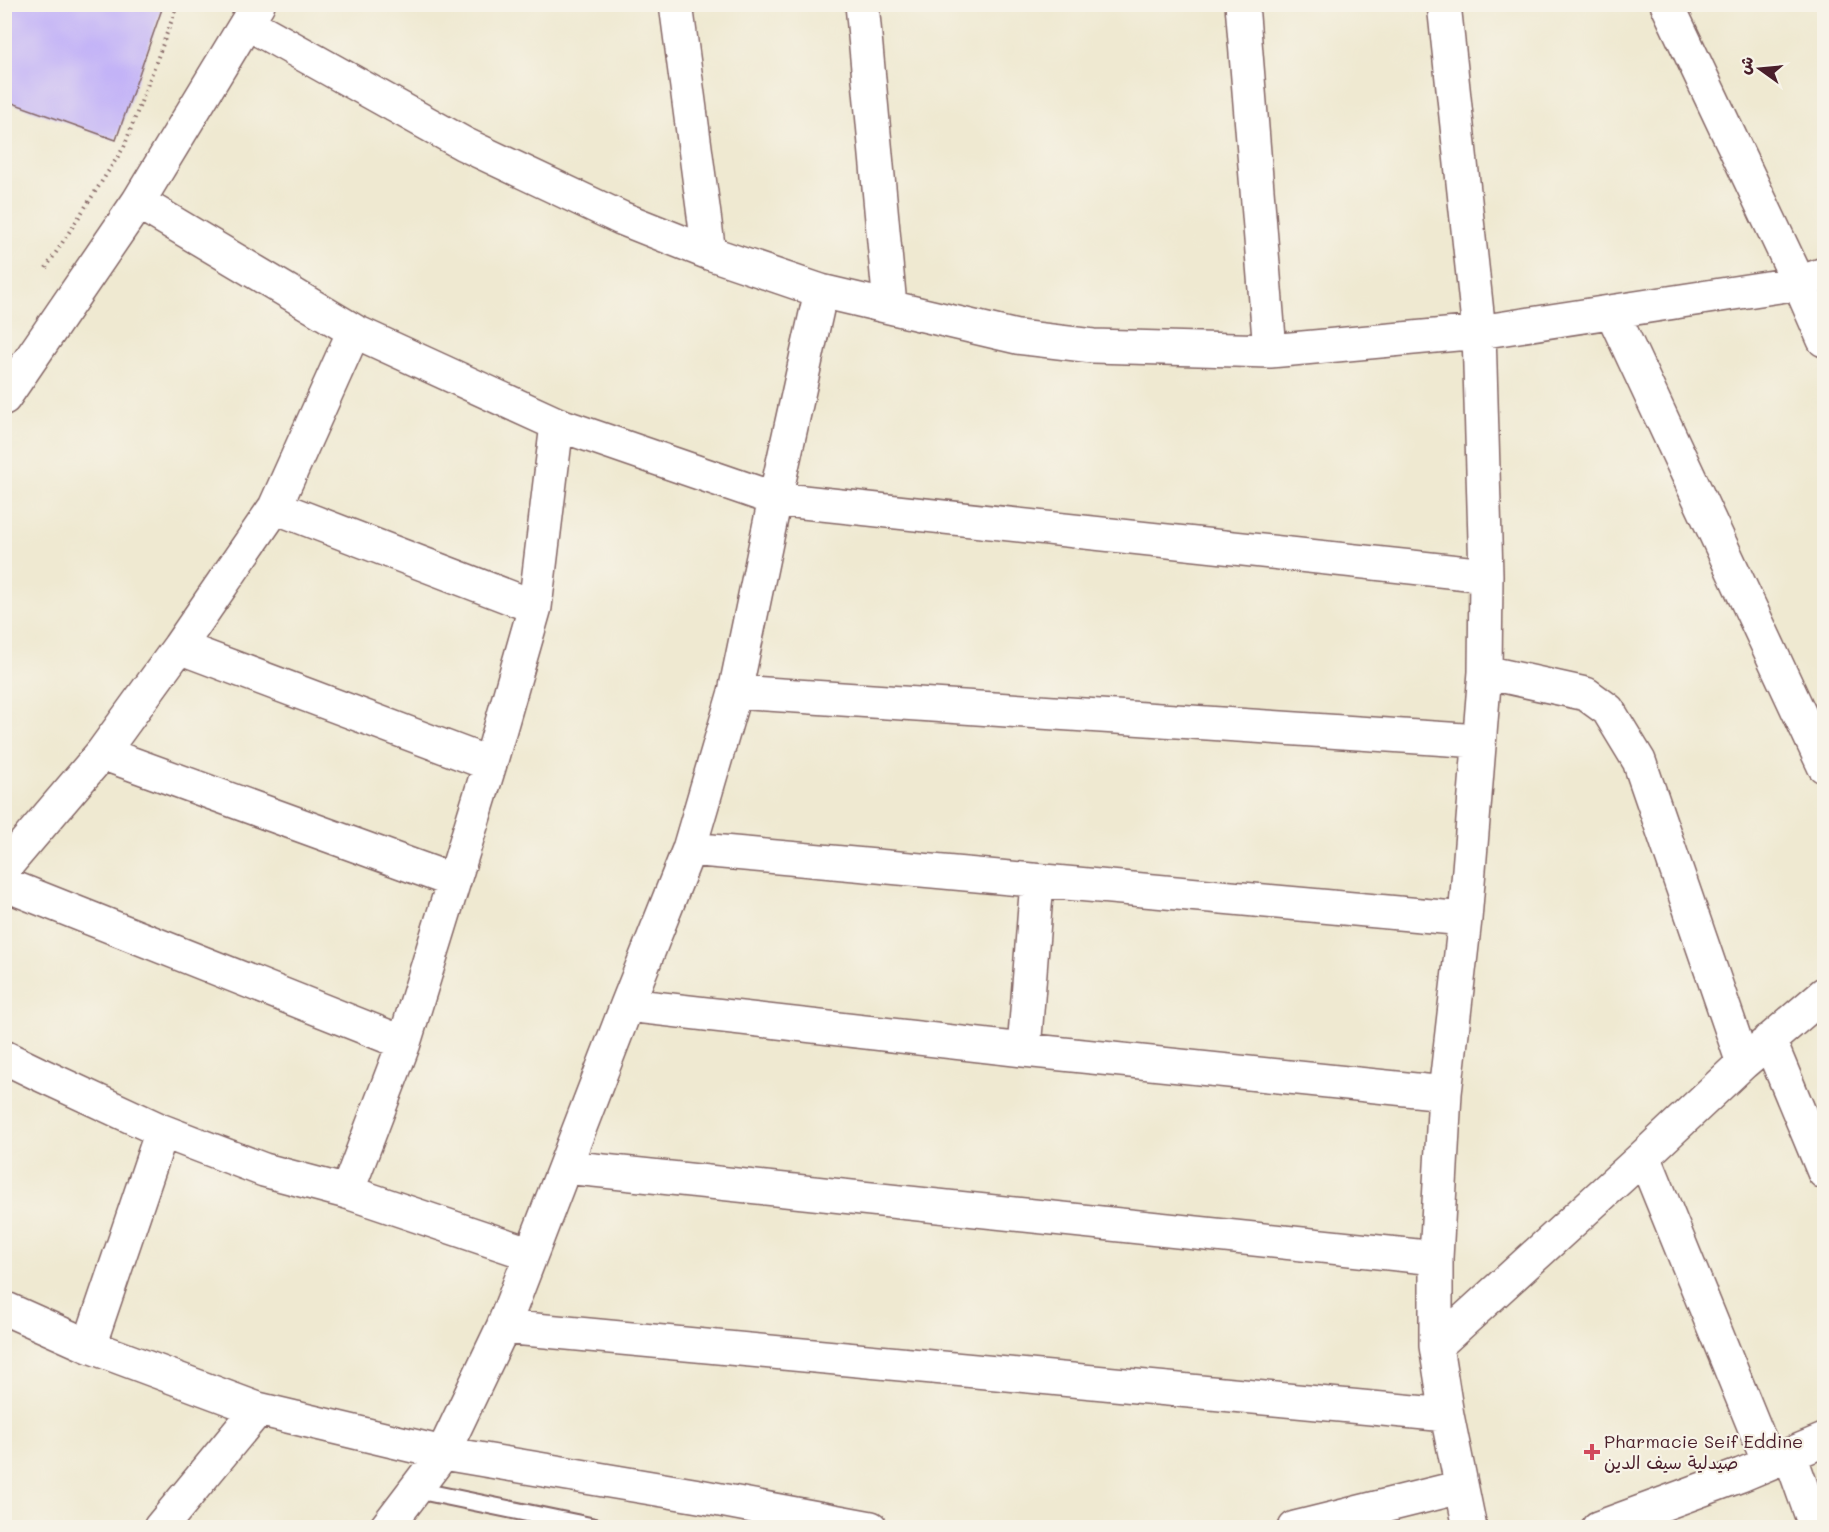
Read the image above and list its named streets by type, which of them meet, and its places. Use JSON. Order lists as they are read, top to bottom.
{
  "places": {
    "health": ["Pharmacie Seif Eddine صيدلية سيف الدين"]
  },
  "north": "left"
}
